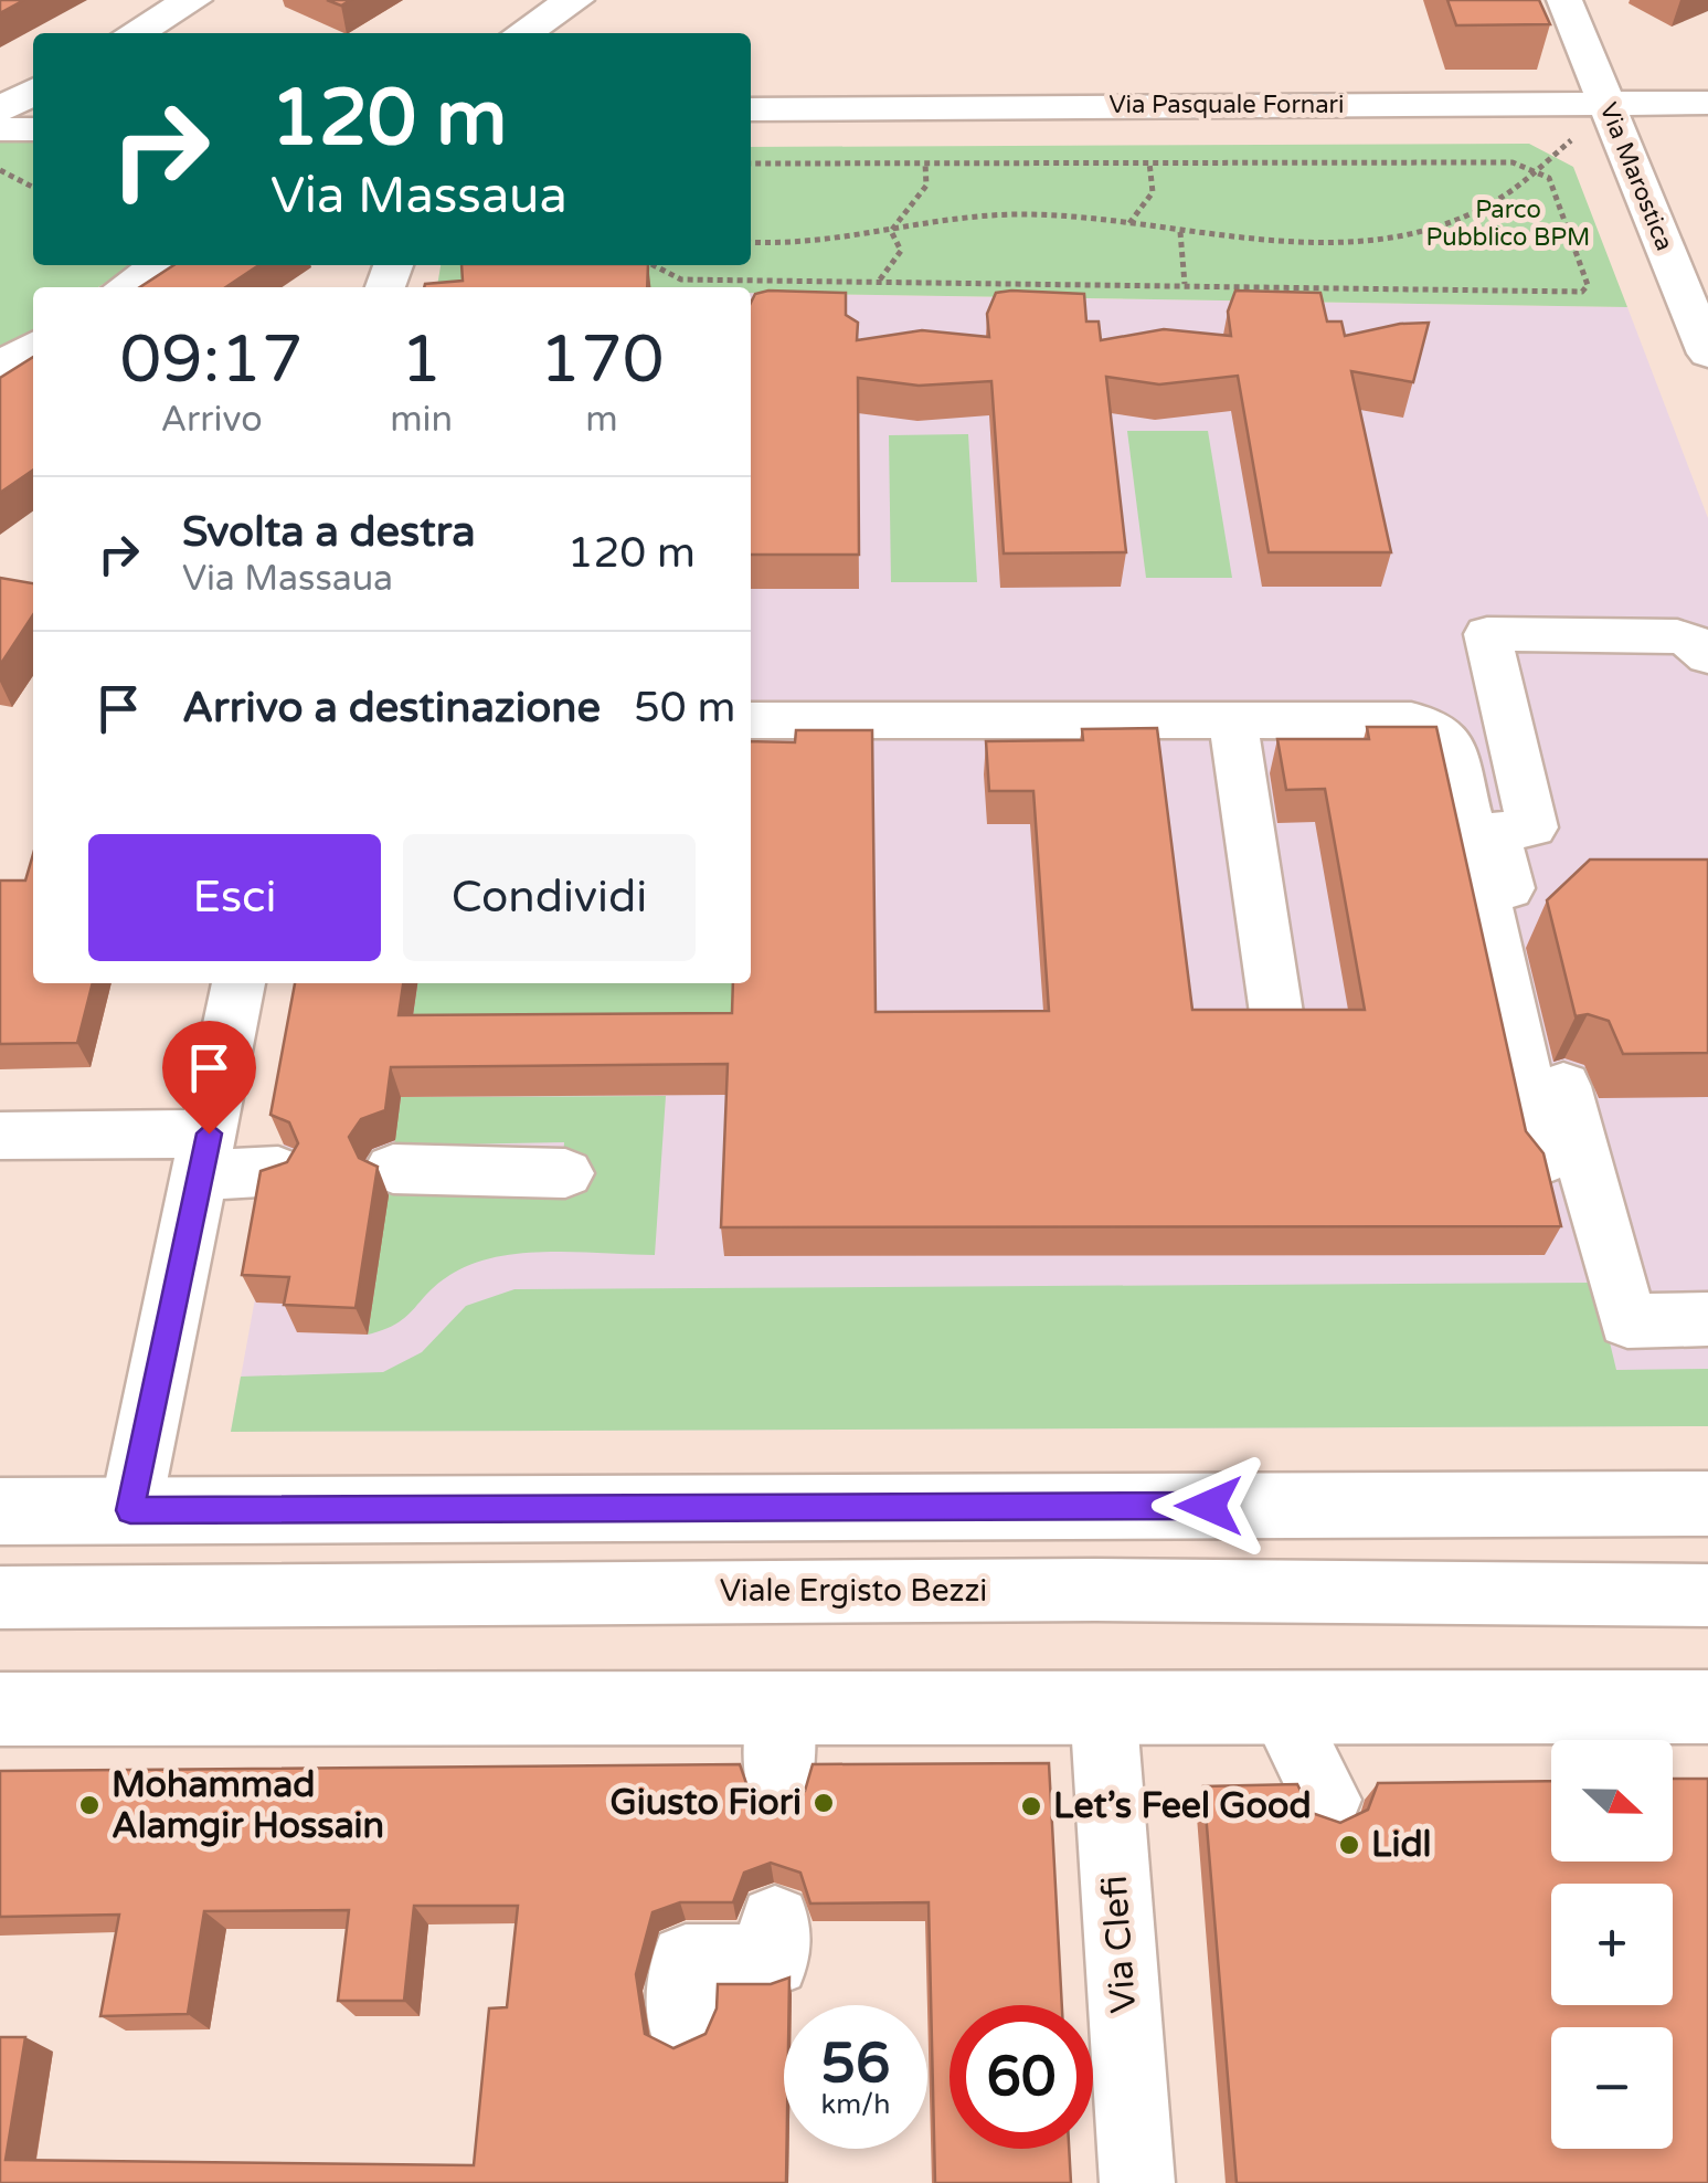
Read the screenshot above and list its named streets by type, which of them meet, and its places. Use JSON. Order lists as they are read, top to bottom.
{
  "streets": {
    "street": [
      "Via Pasquale Fornari",
      "Via Marostica",
      "Viale Ergisto Bezzi",
      "Via Clefi"
    ]
  },
  "crossings": [
    ["Via Pasquale Fornari", "Via Marostica"]
  ],
  "parks": ["Parco Pubblico BPM"],
  "places": [
    "Giusto Fiori",
    "Mohammad Alamgir Hossain",
    "Let’s Feel Good",
    "Lidl"
  ],
  "north": "right",
  "page": {
    "turn": ["120 m", "Via Massaua"],
    "eta": [
      "09:17",
      "Arrivo",
      "1",
      "min",
      "170",
      "m"
    ],
    "list": [
      {
        "name": "Svolta a destra",
        "note": "Via Massaua",
        "value": "120 m"
      },
      {
        "name": "Arrivo a destinazione",
        "value": "50 m"
      }
    ],
    "buttons": ["Esci", "Condividi"],
    "map_buttons": ["+", "−"],
    "speed": "56 km/h",
    "limit": "60"
  }
}
